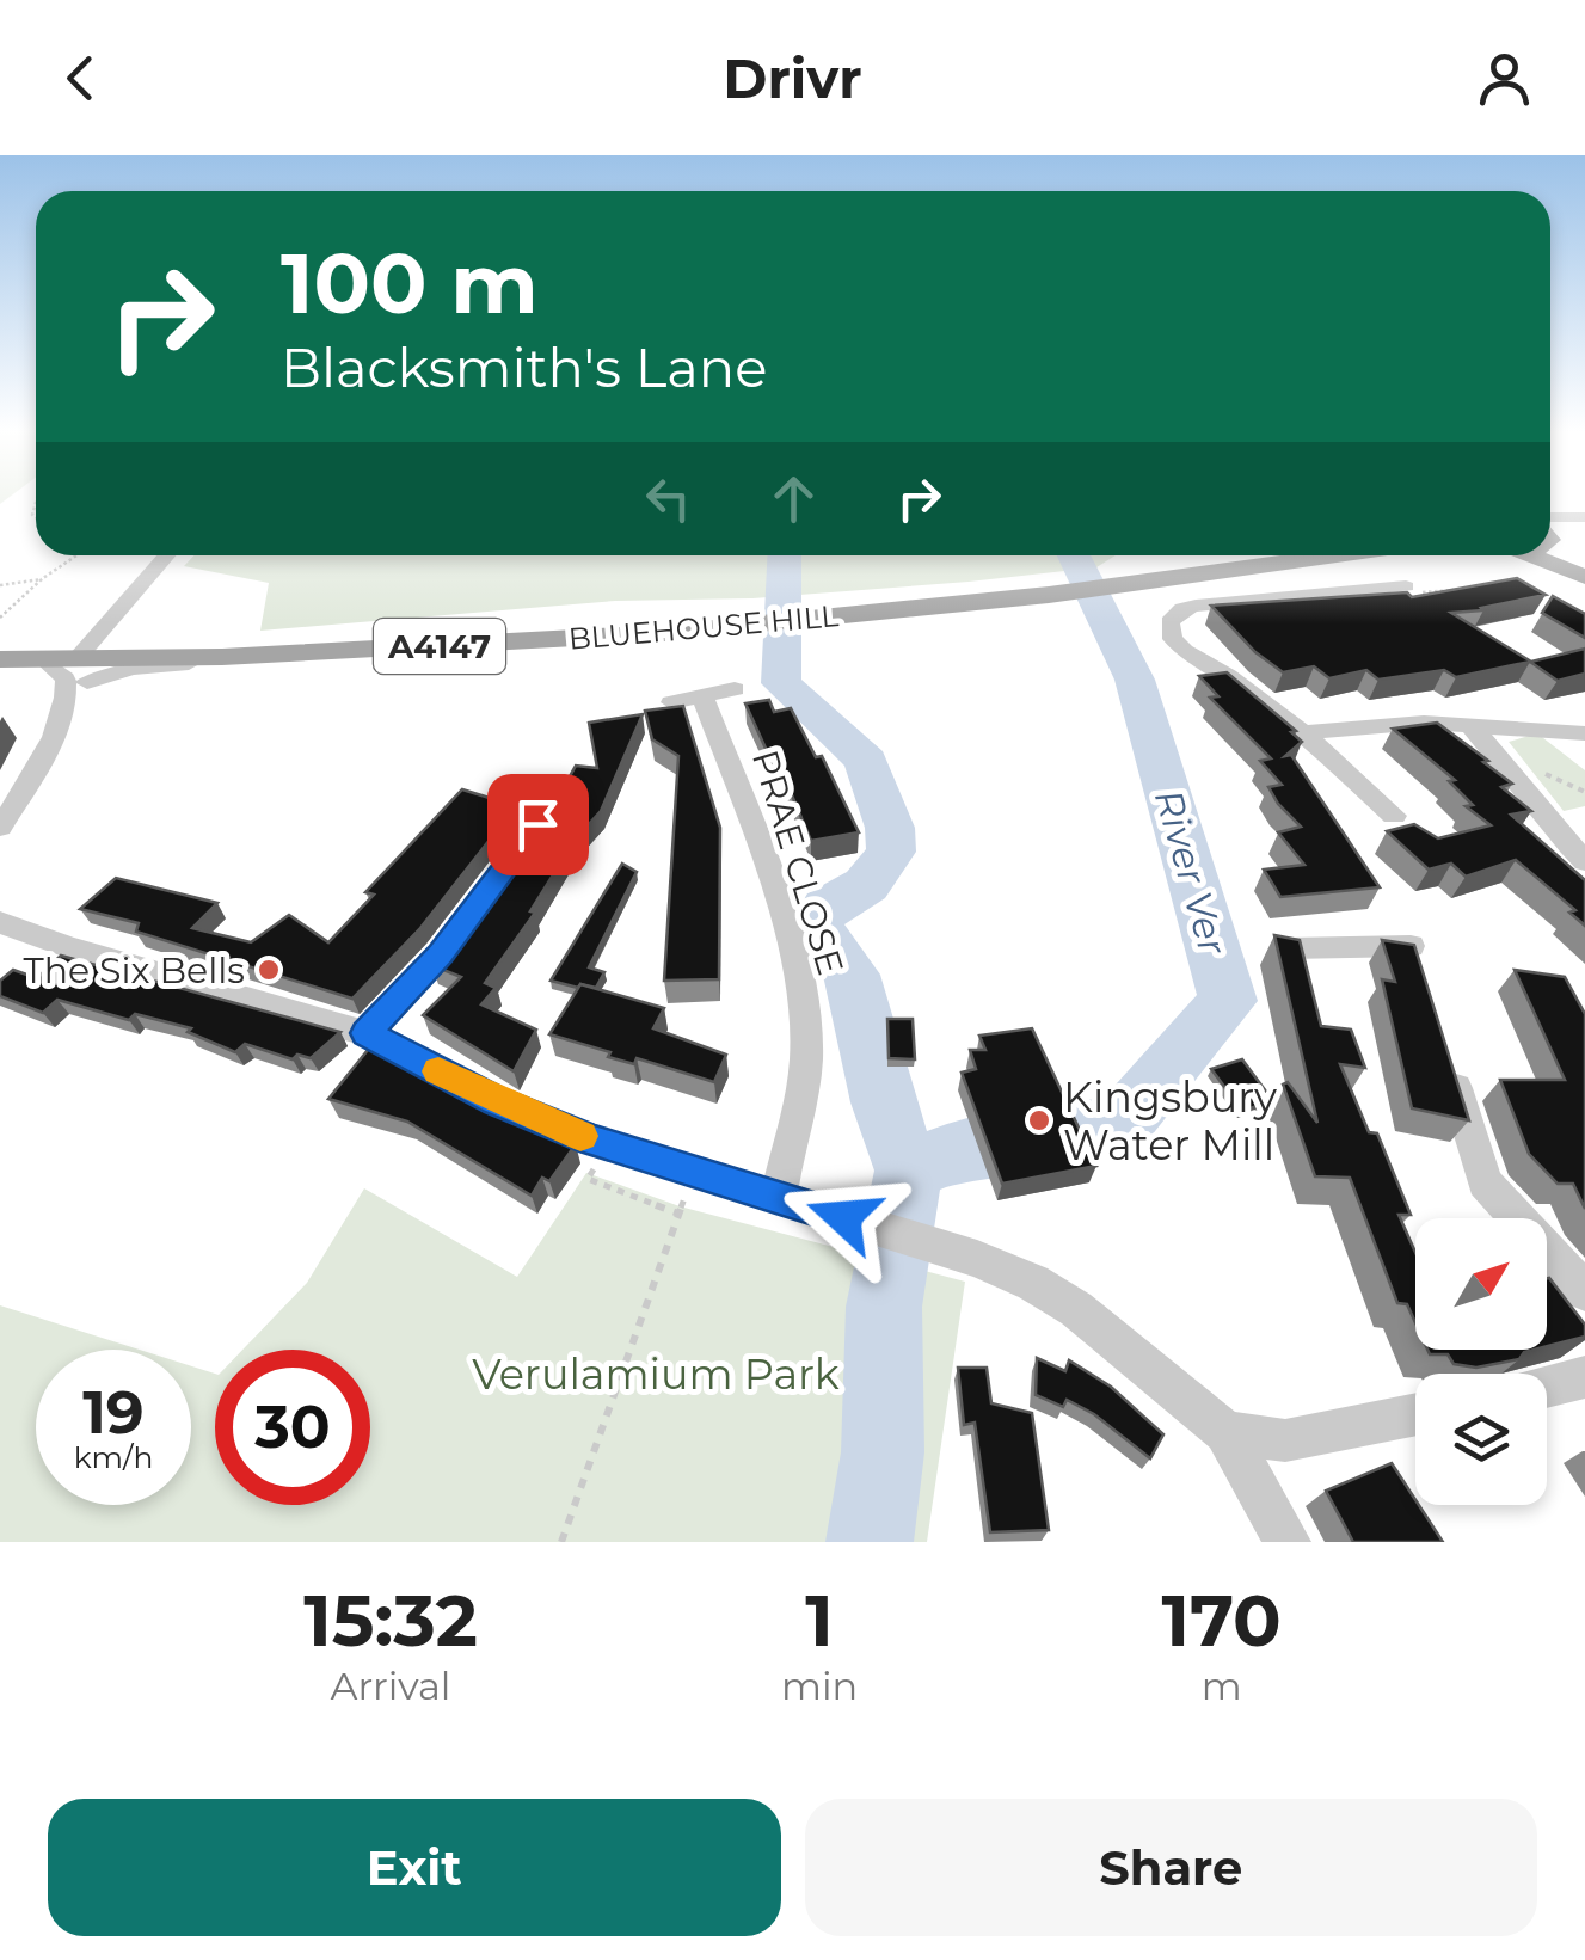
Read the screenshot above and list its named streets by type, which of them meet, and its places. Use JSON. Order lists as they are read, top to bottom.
{
  "streets": {
    "main road": ["BLUEHOUSE HILL", "A4147"],
    "street": ["PRAE CLOSE"]
  },
  "water": ["River Ver"],
  "parks": ["Verulamium Park"],
  "places": ["The Six Bells", "Kingsbury Water Mill"],
  "north": "top right",
  "page": {
    "header": "Drivr",
    "turn": ["100 m", "Blacksmith's Lane"],
    "speed": "19 km/h",
    "limit": "30",
    "eta": [
      "15:32",
      "Arrival",
      "1",
      "min",
      "170",
      "m"
    ],
    "buttons": ["Exit", "Share"]
  }
}
